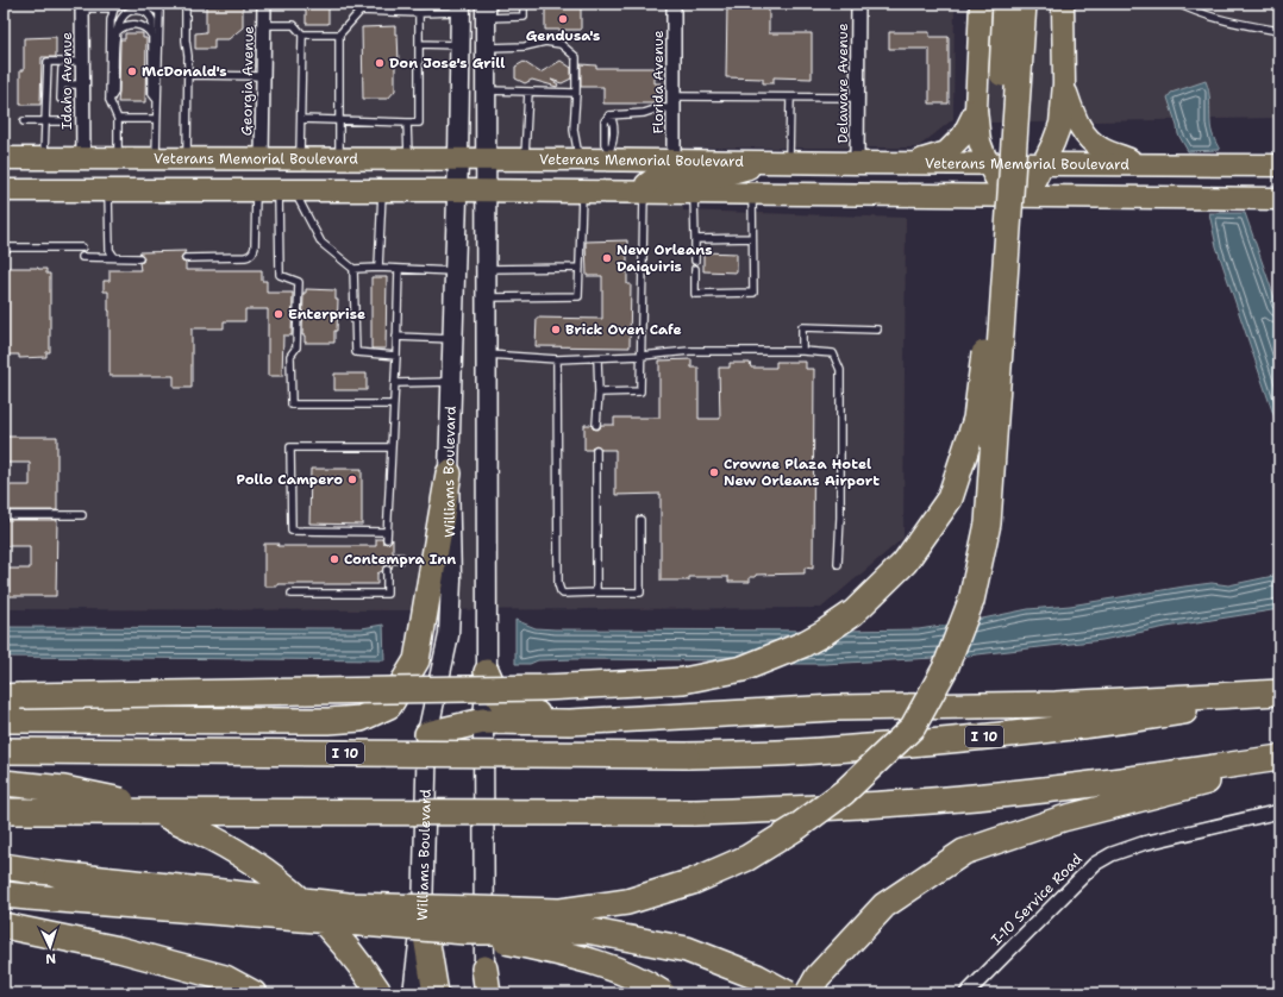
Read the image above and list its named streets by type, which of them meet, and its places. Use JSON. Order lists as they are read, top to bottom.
{
  "streets": {
    "highway": ["I 10"],
    "main road": ["Veterans Memorial Boulevard", "Williams Boulevard"],
    "street": [
      "Idaho Avenue",
      "Georgia Avenue",
      "Florida Avenue",
      "Delaware Avenue",
      "I-10 Service Road"
    ]
  },
  "crossings": [
    ["Idaho Avenue", "Veterans Memorial Boulevard"],
    ["Georgia Avenue", "Veterans Memorial Boulevard"],
    ["Florida Avenue", "Veterans Memorial Boulevard"],
    ["Delaware Avenue", "Veterans Memorial Boulevard"],
    ["Veterans Memorial Boulevard", "Williams Boulevard"]
  ],
  "places": [
    "Gendusa's",
    "Don Jose's Grill",
    "McDonald's",
    "New Orleans Daiquiris",
    "Enterprise",
    "Brick Oven Cafe",
    "Crowne Plaza Hotel New Orleans Airport",
    "Pollo Campero",
    "Contempra Inn"
  ],
  "north": "bottom"
}
